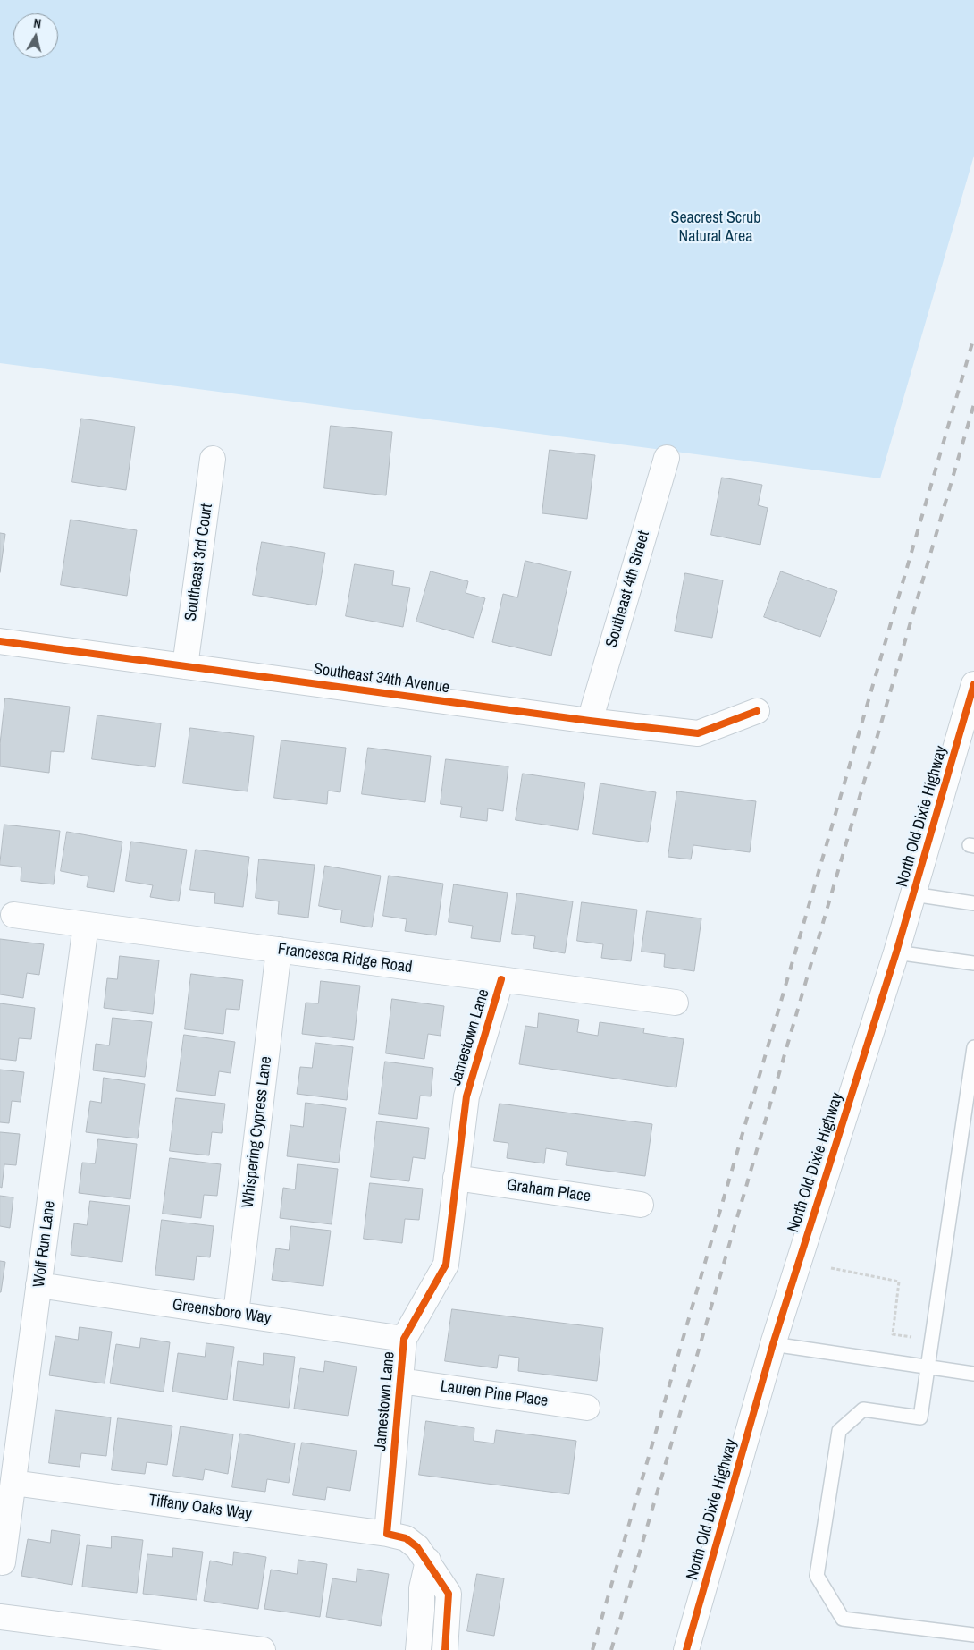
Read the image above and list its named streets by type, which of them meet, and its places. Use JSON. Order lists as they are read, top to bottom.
{
  "streets": {
    "street": [
      "Southeast 3rd Court",
      "Southeast 4th Street",
      "Southeast 34th Avenue",
      "North Old Dixie Highway",
      "Francesca Ridge Road",
      "Jamestown Lane",
      "Whispering Cypress Lane",
      "Graham Place",
      "Wolf Run Lane",
      "Greensboro Way",
      "Lauren Pine Place",
      "Tiffany Oaks Way"
    ]
  },
  "crossings": [
    ["Southeast 3rd Court", "Southeast 34th Avenue"],
    ["Southeast 4th Street", "Southeast 34th Avenue"],
    ["Francesca Ridge Road", "Jamestown Lane"],
    ["Francesca Ridge Road", "Whispering Cypress Lane"],
    ["Francesca Ridge Road", "Wolf Run Lane"],
    ["Jamestown Lane", "Graham Place"],
    ["Jamestown Lane", "Greensboro Way"],
    ["Jamestown Lane", "Lauren Pine Place"],
    ["Jamestown Lane", "Tiffany Oaks Way"],
    ["Whispering Cypress Lane", "Greensboro Way"],
    ["Wolf Run Lane", "Greensboro Way"],
    ["Wolf Run Lane", "Tiffany Oaks Way"]
  ],
  "parks": ["Seacrest Scrub Natural Area"],
  "north": "top"
}
